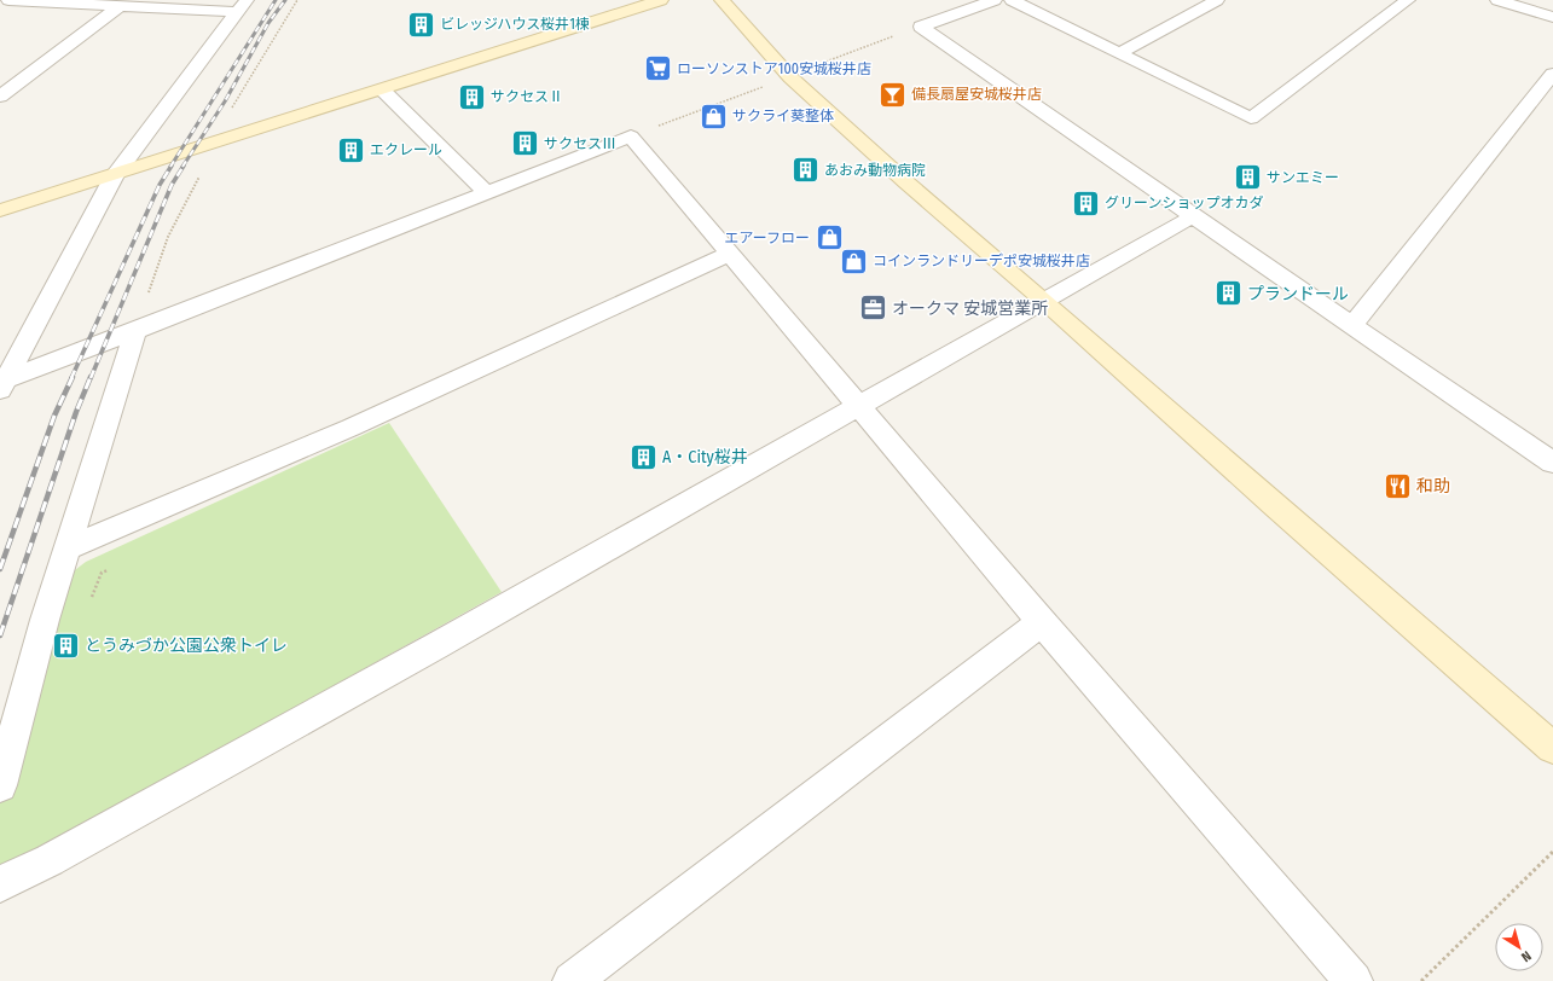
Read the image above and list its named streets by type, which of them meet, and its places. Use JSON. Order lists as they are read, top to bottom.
{
  "places": {
    "building": [
      "ビレッジハウス桜井1棟",
      "サクセスⅡ",
      "サクセスⅢ",
      "エクレール",
      "あおみ動物病院",
      "サンエミー",
      "グリーンショップオカダ",
      "プランドール",
      "A・City桜井",
      "とうみづか公園公衆トイレ"
    ],
    "supermarket": ["ローソンストア100安城桜井店"],
    "bar": ["備長扇屋安城桜井店"],
    "shop": ["サクライ葵整体", "エアーフロー", "コインランドリーデポ安城桜井店"],
    "office": ["オークマ 安城営業所"],
    "restaurant": ["和助"]
  },
  "north": "bottom right"
}
